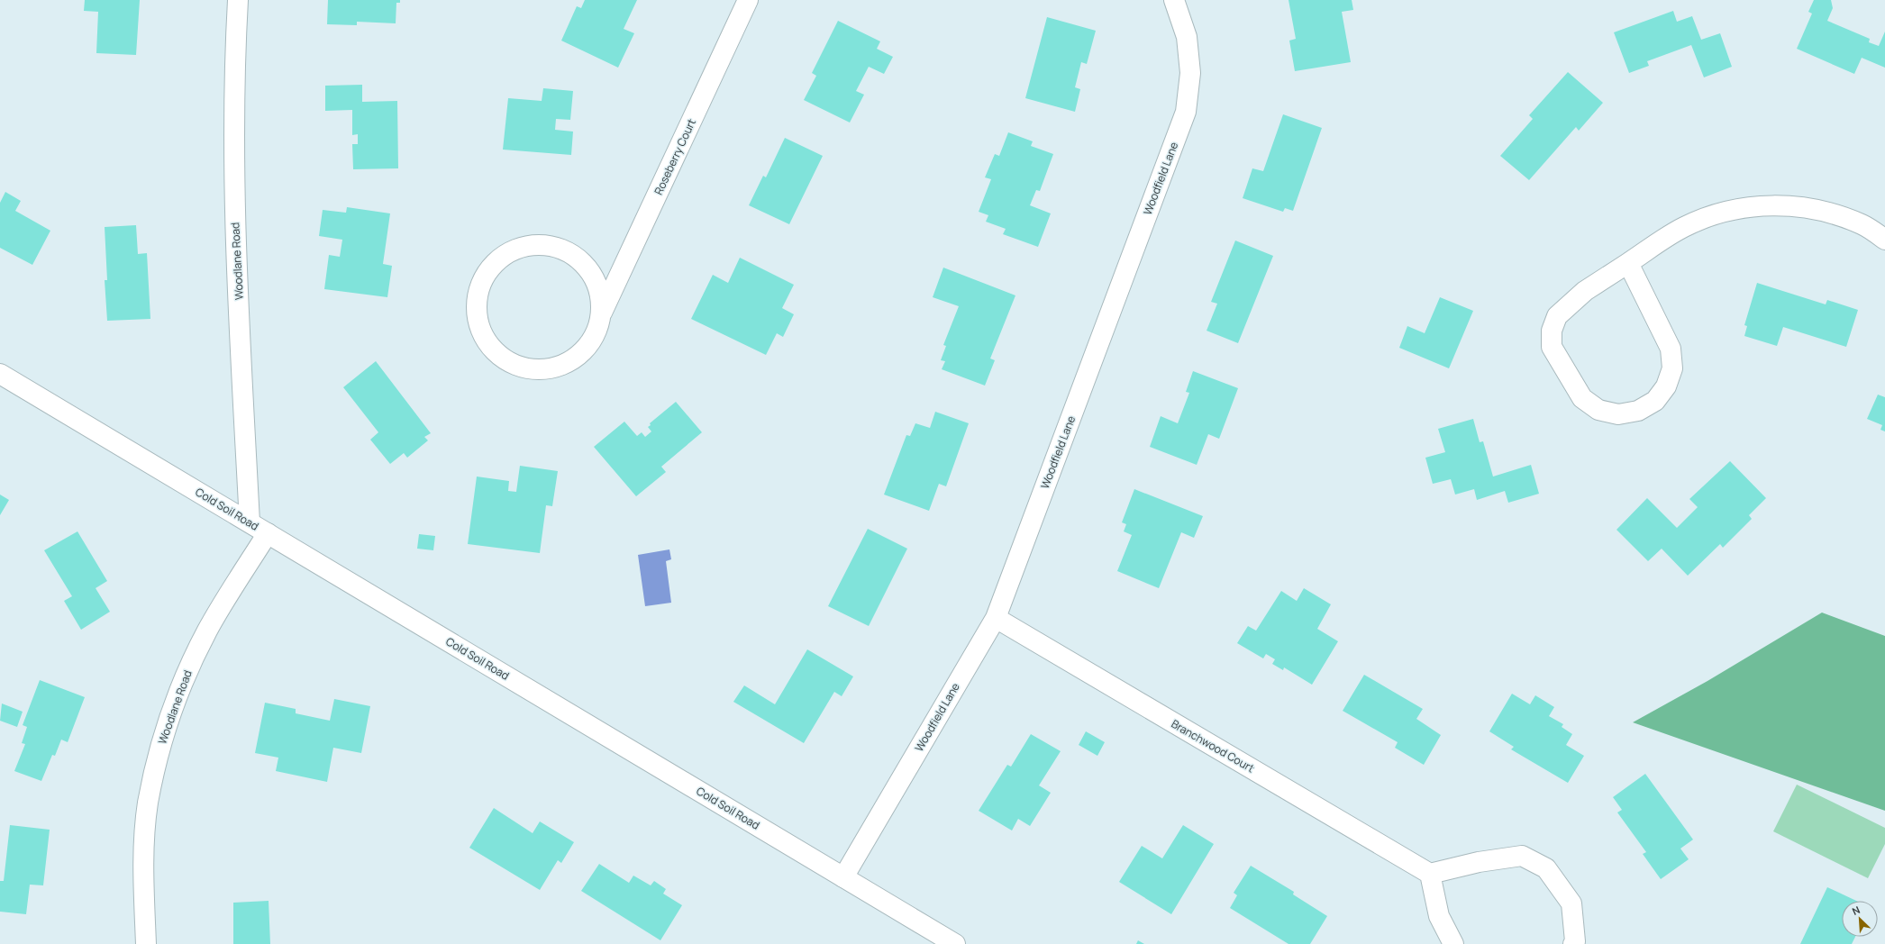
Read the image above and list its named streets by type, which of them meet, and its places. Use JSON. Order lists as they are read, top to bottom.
{
  "streets": {
    "street": [
      "Roseberry Court",
      "Woodfield Lane",
      "Woodlane Road",
      "Cold Soil Road",
      "Branchwood Court"
    ]
  },
  "crossings": [
    ["Woodfield Lane", "Cold Soil Road"],
    ["Woodfield Lane", "Branchwood Court"],
    ["Woodlane Road", "Cold Soil Road"]
  ],
  "north": "top left"
}
